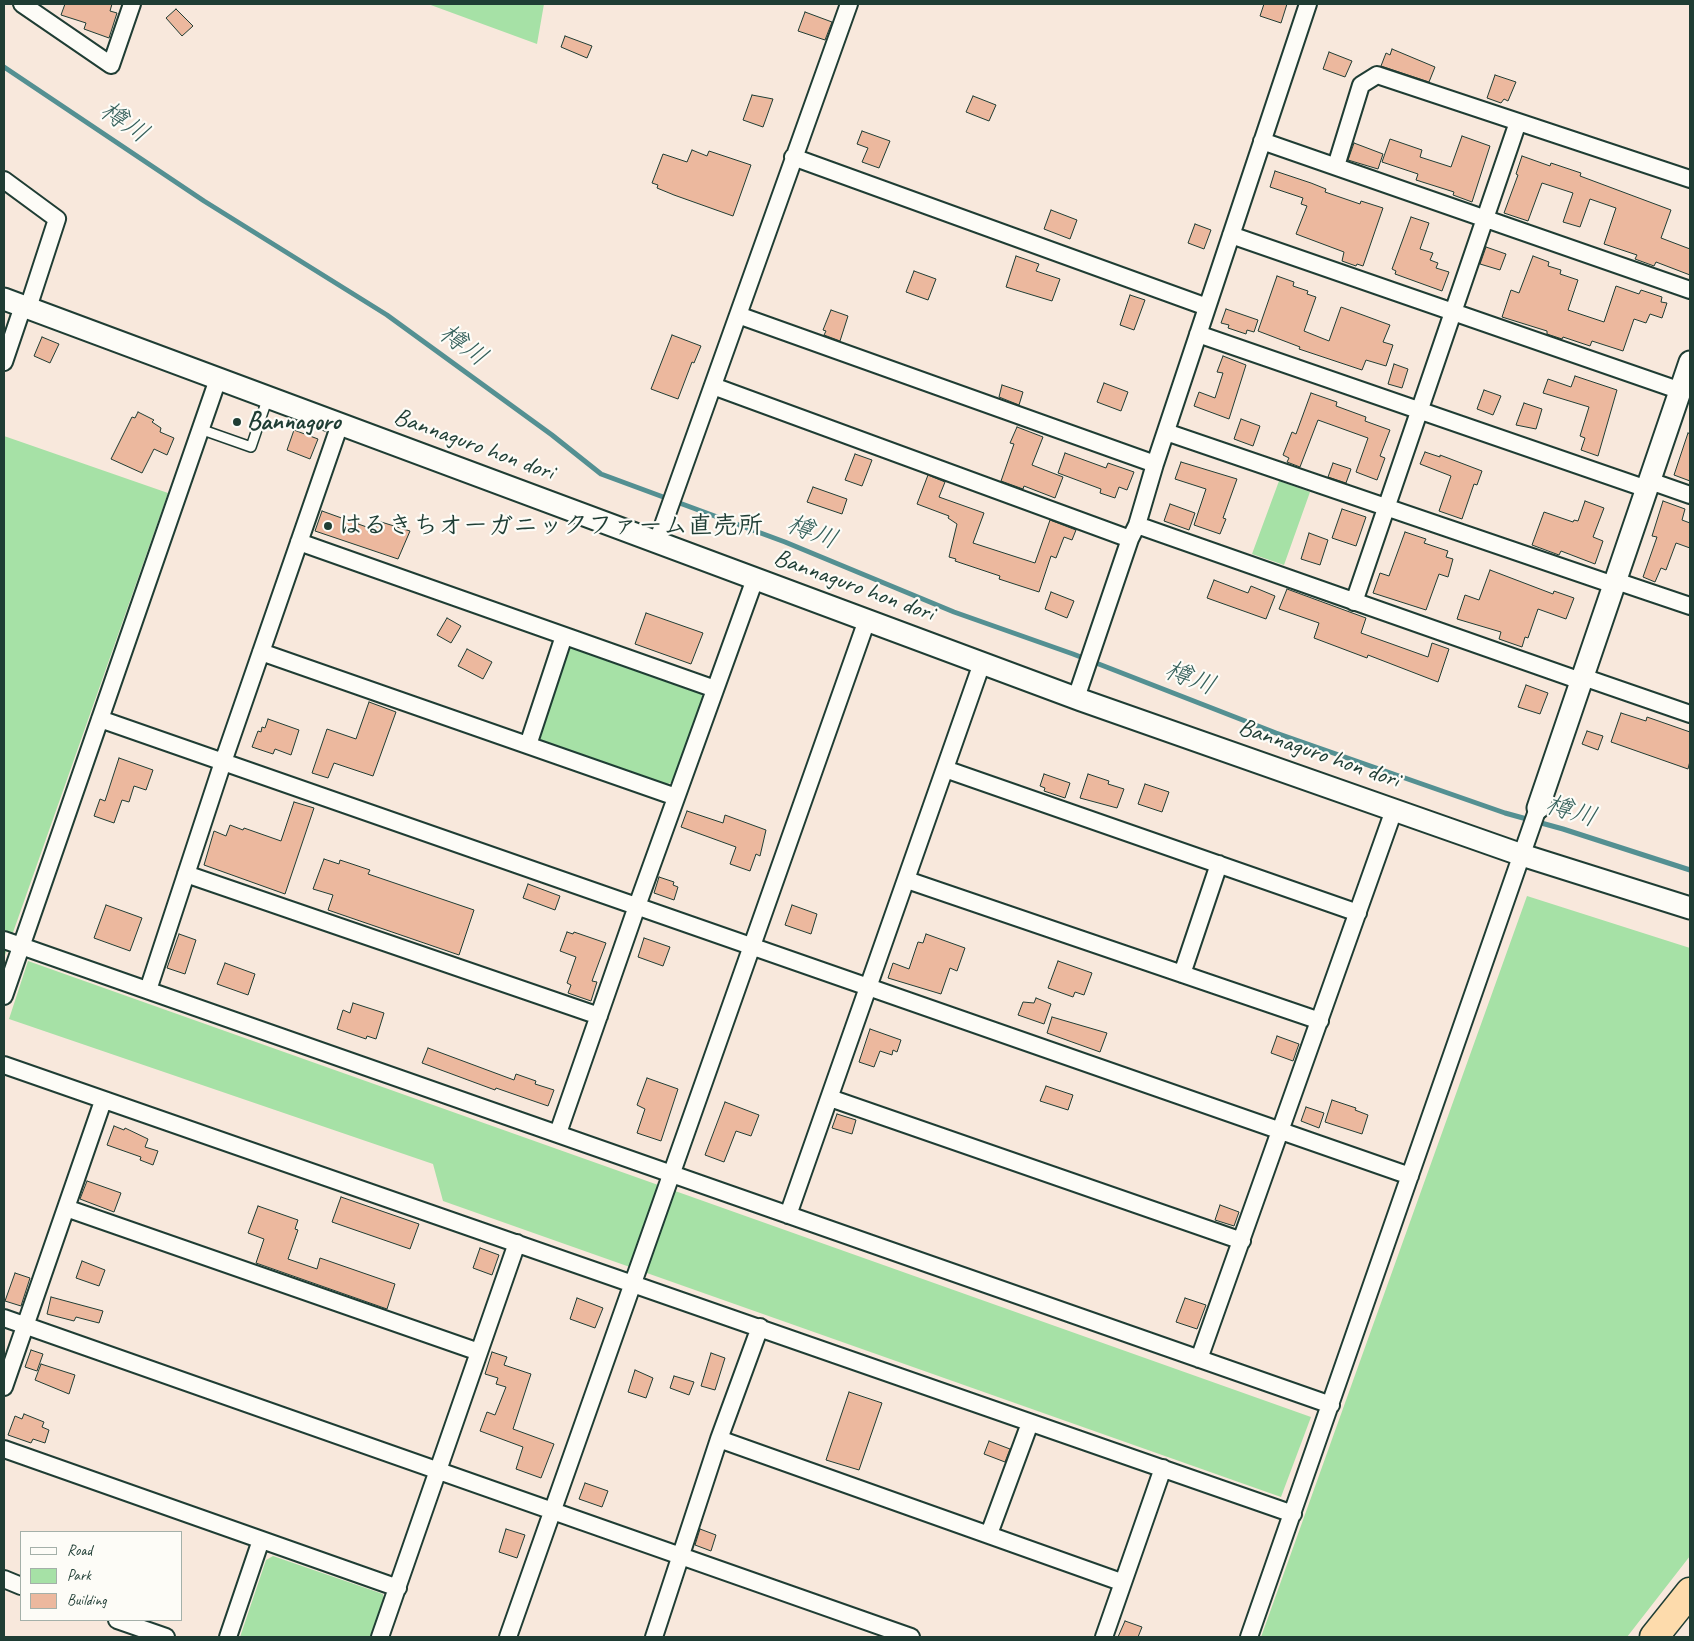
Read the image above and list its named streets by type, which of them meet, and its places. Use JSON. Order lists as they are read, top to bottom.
{
  "streets": {
    "street": ["Bannaguro hon dori"]
  },
  "water": ["樽川"],
  "places": ["Bannagoro", "はるきちオーガニックファーム直売所"],
  "legend": ["Road", "Park", "Building"]
}
